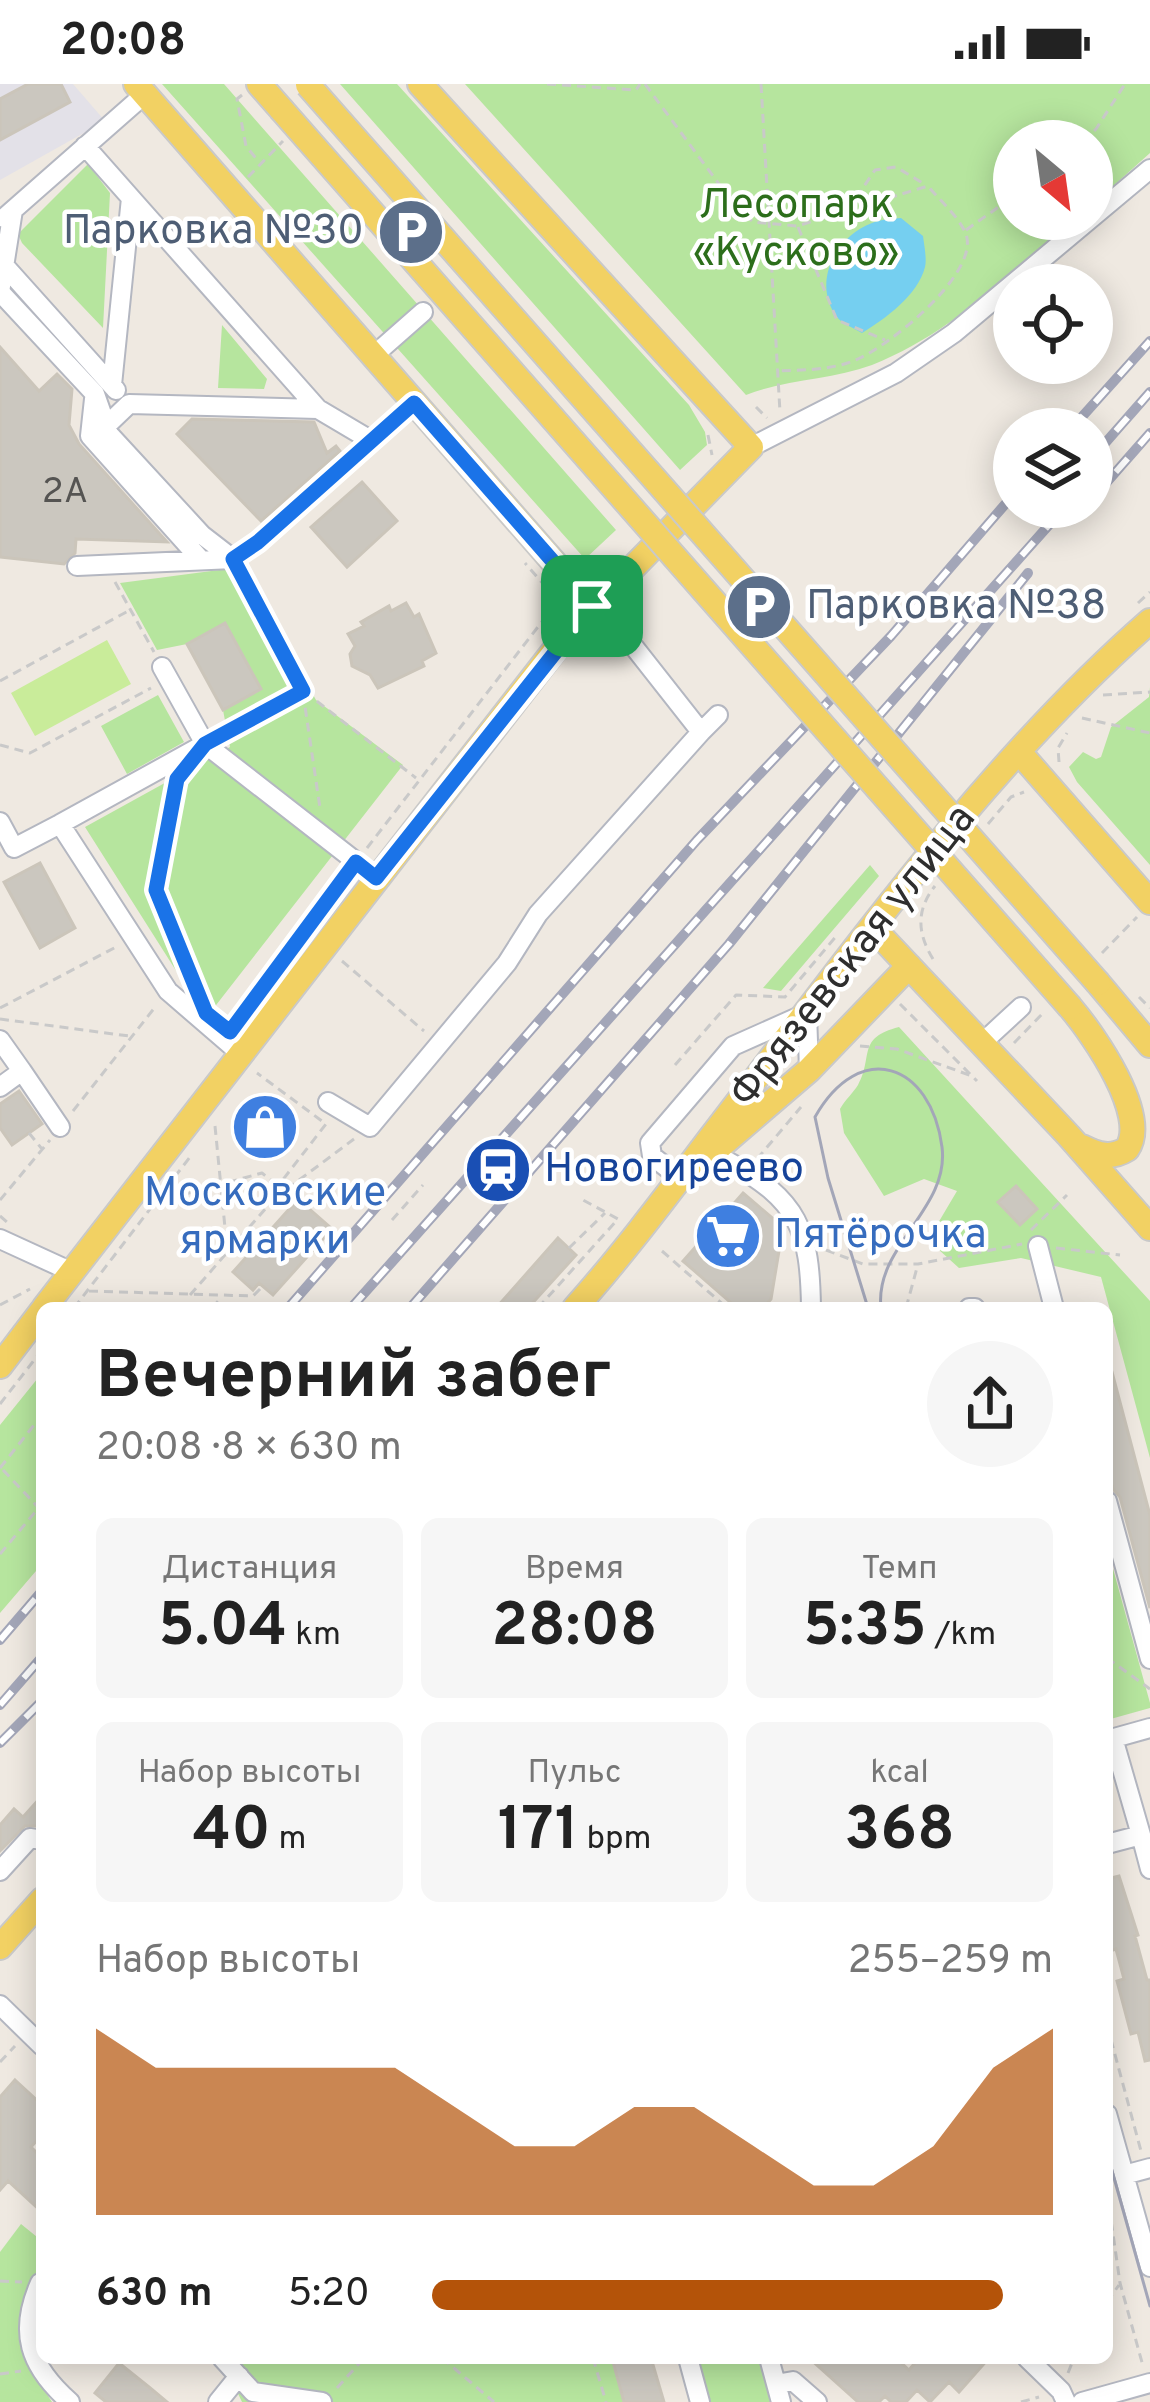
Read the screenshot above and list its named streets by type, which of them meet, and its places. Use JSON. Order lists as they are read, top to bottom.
{
  "streets": {
    "main road": ["Фрязевская улица"]
  },
  "parks": ["Лесопарк «Кусково»"],
  "places": {
    "parking": ["Парковка №30", "Парковка №38"],
    "shop": ["Московские ярмарки"],
    "station": ["Новогиреево"],
    "supermarket": ["Пятёрочка"]
  },
  "house_numbers": ["2А"],
  "north": "bottom right",
  "page": {
    "status": "20:08",
    "heading": ["Вечерний забег", "20:08 · 8 × 630 m"],
    "stats": [
      ["Дистанция", "5.04 km"],
      ["Время", "28:08"],
      ["Темп", "5:35 /km"],
      ["Набор высоты", "40 m"],
      ["Пульс", "171 bpm"],
      ["kcal", "368"]
    ],
    "chart": ["Набор высоты", "255–259 m"],
    "list": [
      {
        "name": "630 m",
        "note": "5:20"
      }
    ]
  }
}
